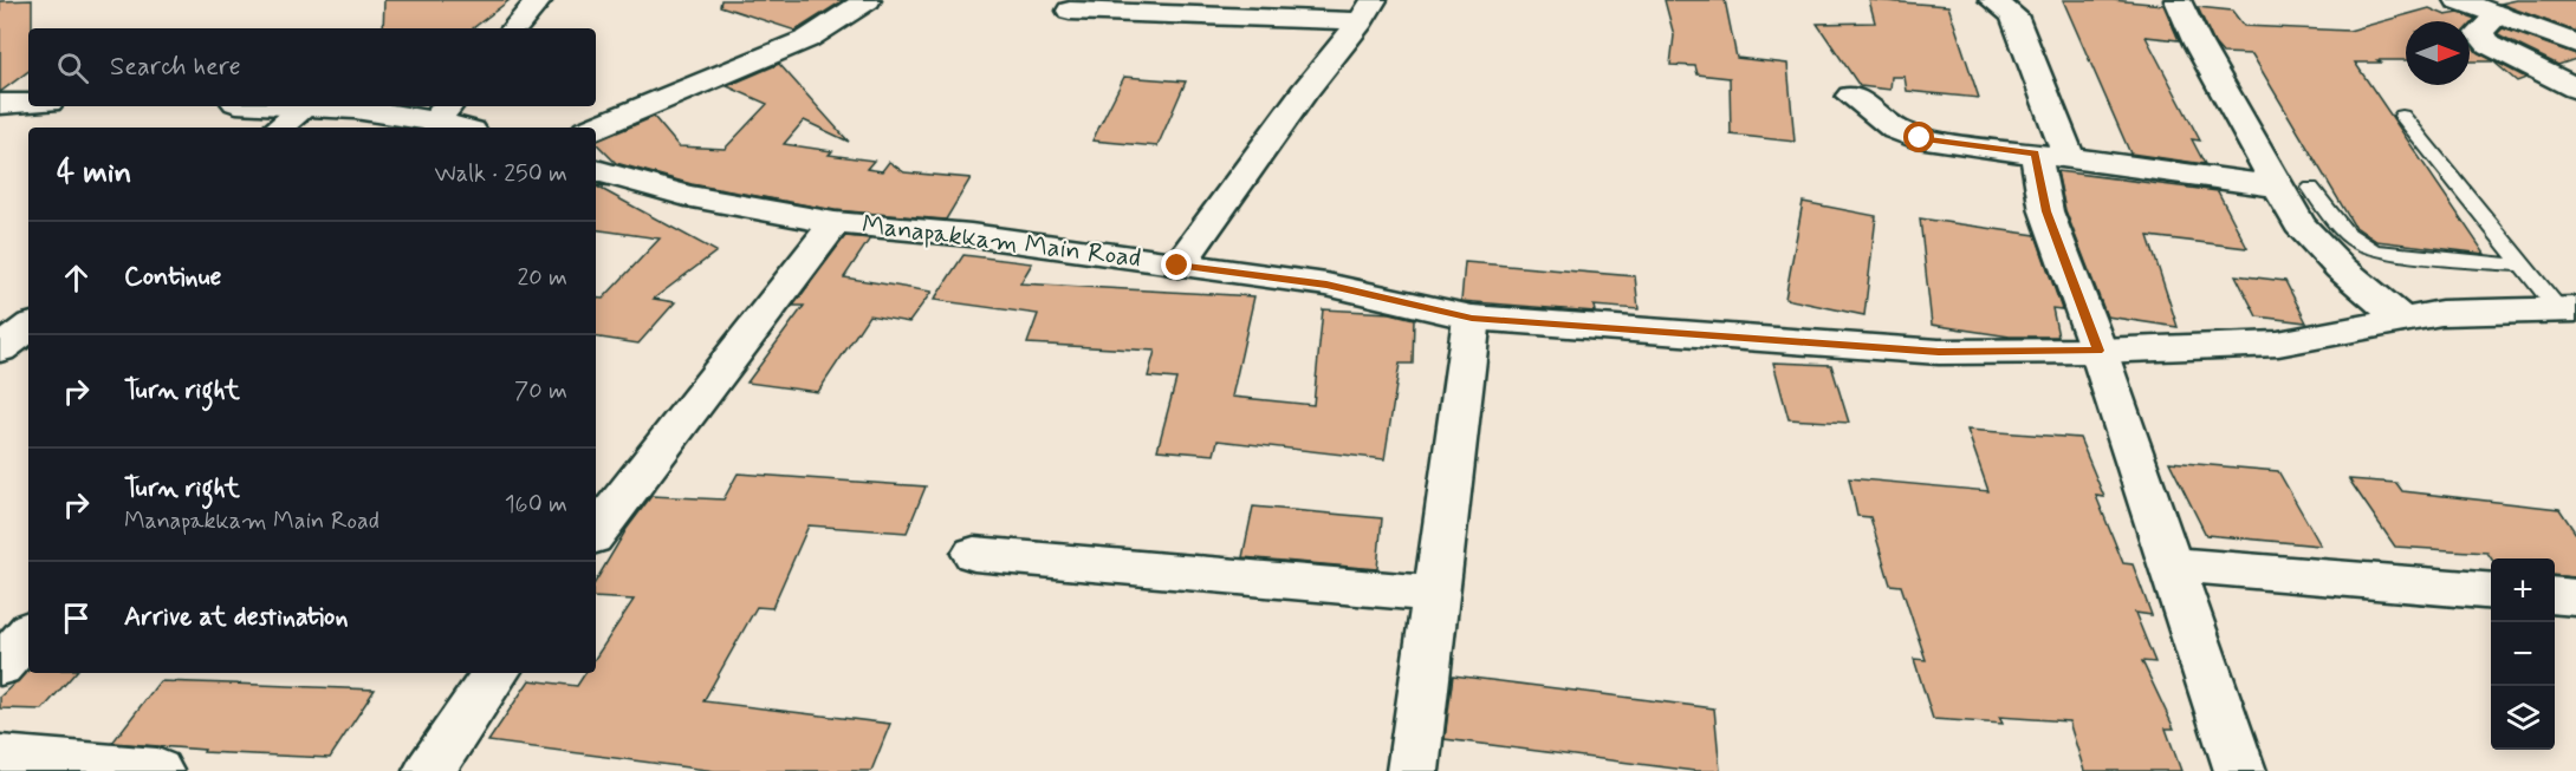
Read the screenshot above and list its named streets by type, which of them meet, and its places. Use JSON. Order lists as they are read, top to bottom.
{
  "streets": {
    "street": ["Manapakkam Main Road"]
  },
  "north": "right",
  "page": {
    "search": "Search here",
    "heading": ["4 min", "Walk · 250 m"],
    "list": [
      ["Continue", "20 m"],
      ["Turn right", "70 m"],
      ["Turn right", "Manapakkam Main Road", "160 m"],
      "Arrive at destination"
    ],
    "map_buttons": ["+", "−"]
  }
}
